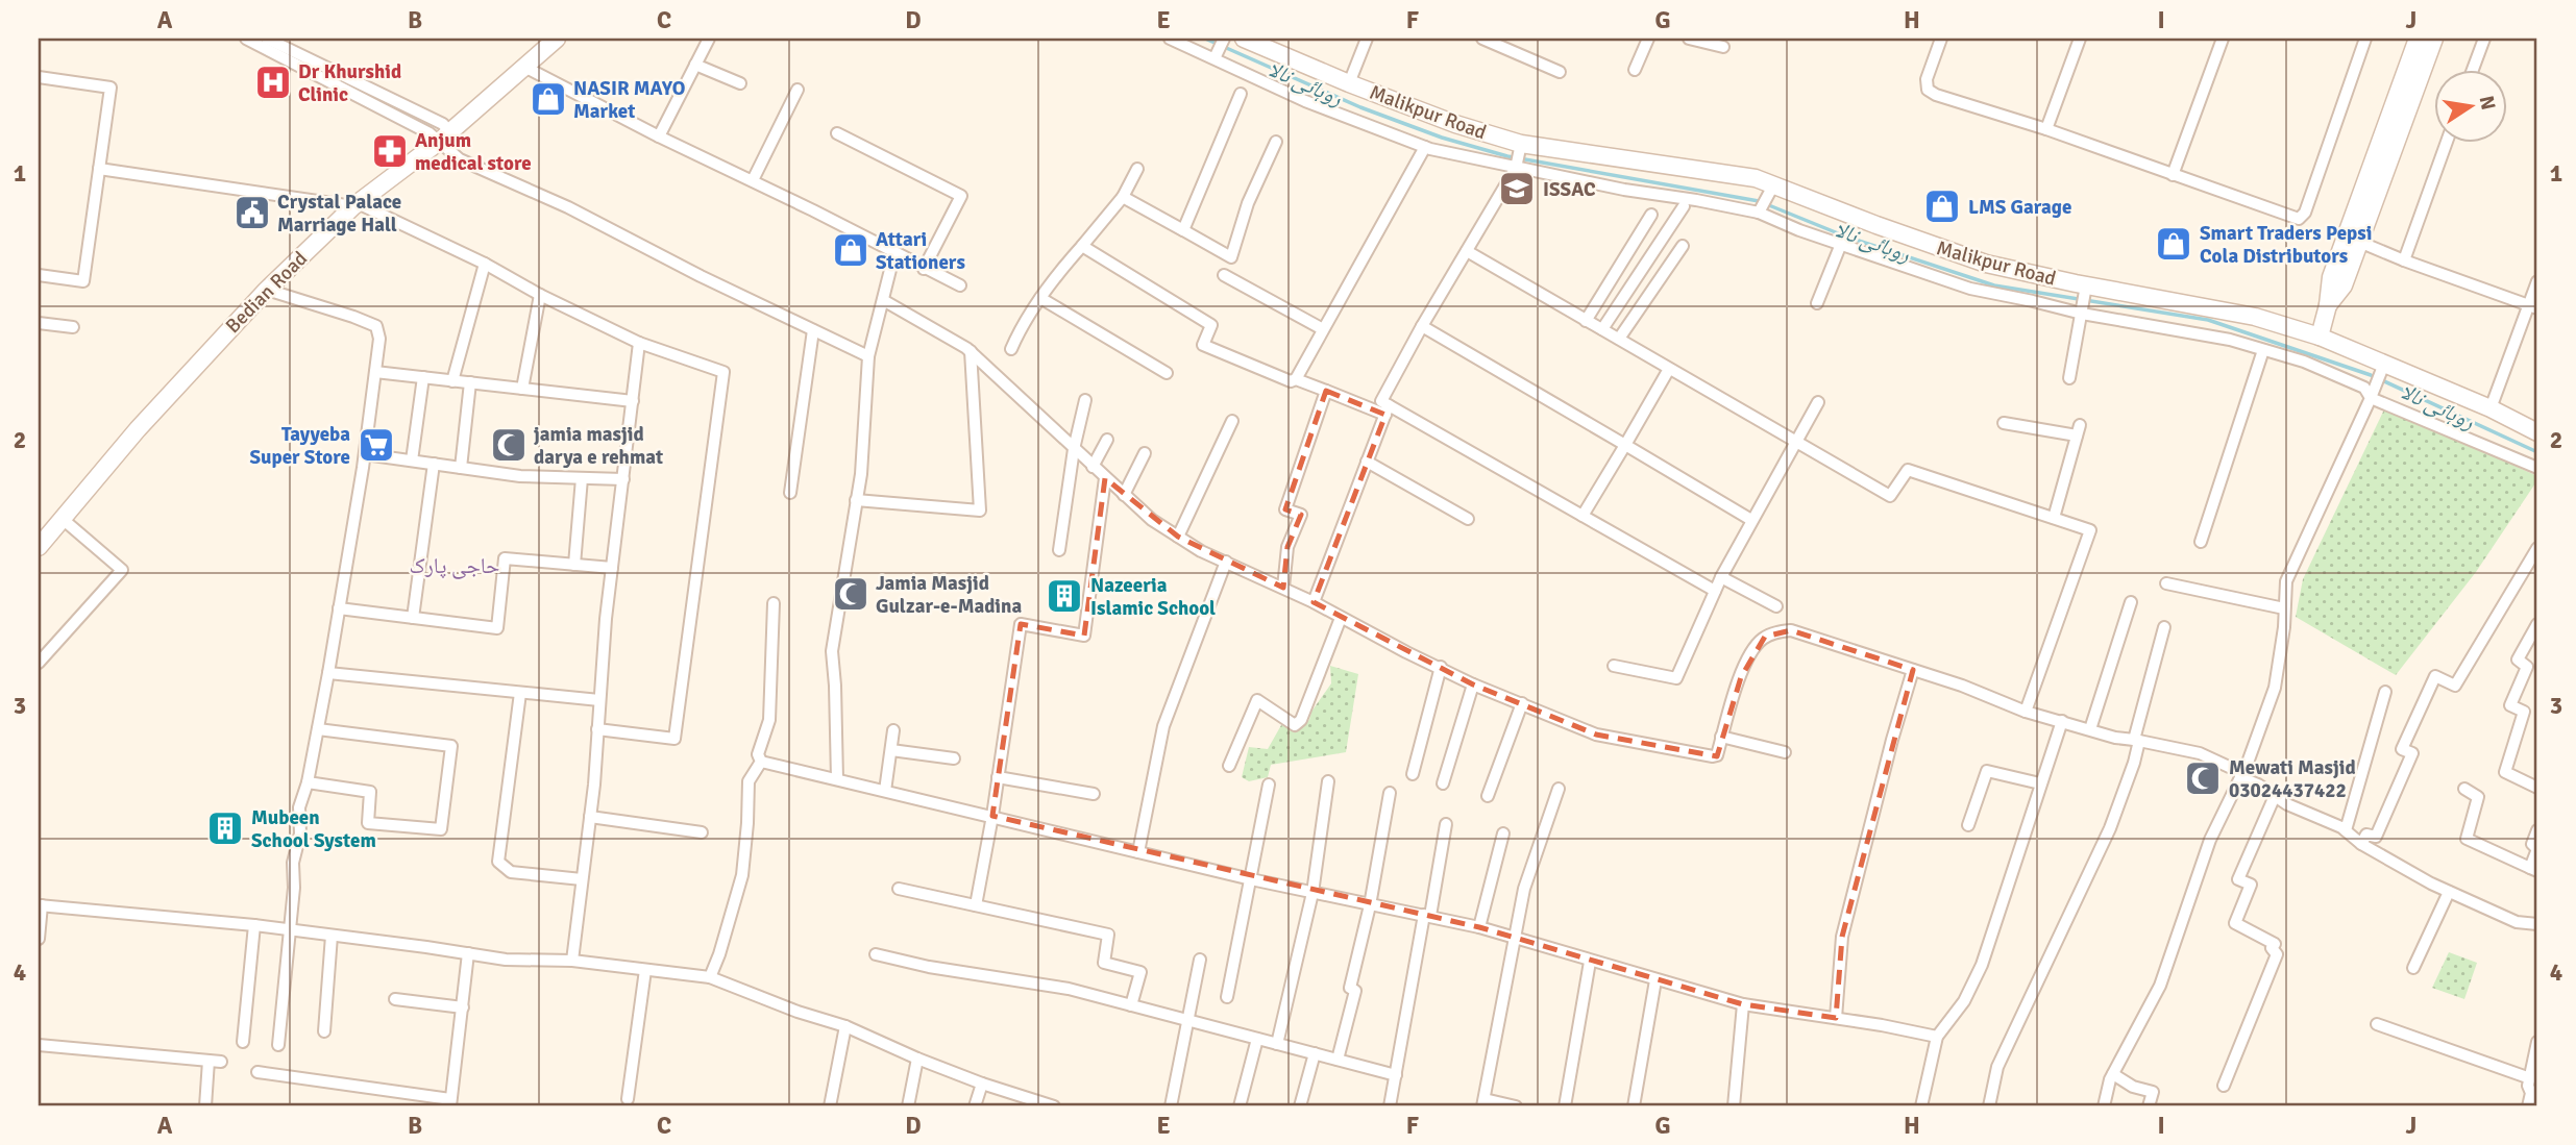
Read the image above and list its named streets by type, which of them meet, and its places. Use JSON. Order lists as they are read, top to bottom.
{
  "streets": {
    "street": ["Malikpur Road", "Bedian Road"]
  },
  "districts": ["حاجی پارک"],
  "water": ["روہائی نالا"],
  "places": {
    "hospital": ["Dr Khurshid Clinic"],
    "shop": [
      "NASIR MAYO Market",
      "LMS Garage",
      "Smart Traders Pepsi Cola Distributors",
      "Attari Stationers"
    ],
    "pharmacy": ["Anjum medical store"],
    "school or university": ["ISSAC"],
    "public building": ["Crystal Palace Marriage Hall"],
    "supermarket": ["Tayyeba Super Store"],
    "mosque": ["jamia masjid darya e rehmat", "Jamia Masjid Gulzar-e-Madina", "Mewati Masjid 03024437422"],
    "building": ["Nazeeria Islamic School", "Mubeen School System"]
  },
  "north": "right",
  "grid": {
    "columns": [
      "A",
      "B",
      "C",
      "D",
      "E",
      "F",
      "G",
      "H",
      "I",
      "J"
    ],
    "rows": [
      "1",
      "2",
      "3",
      "4"
    ]
  }
}
